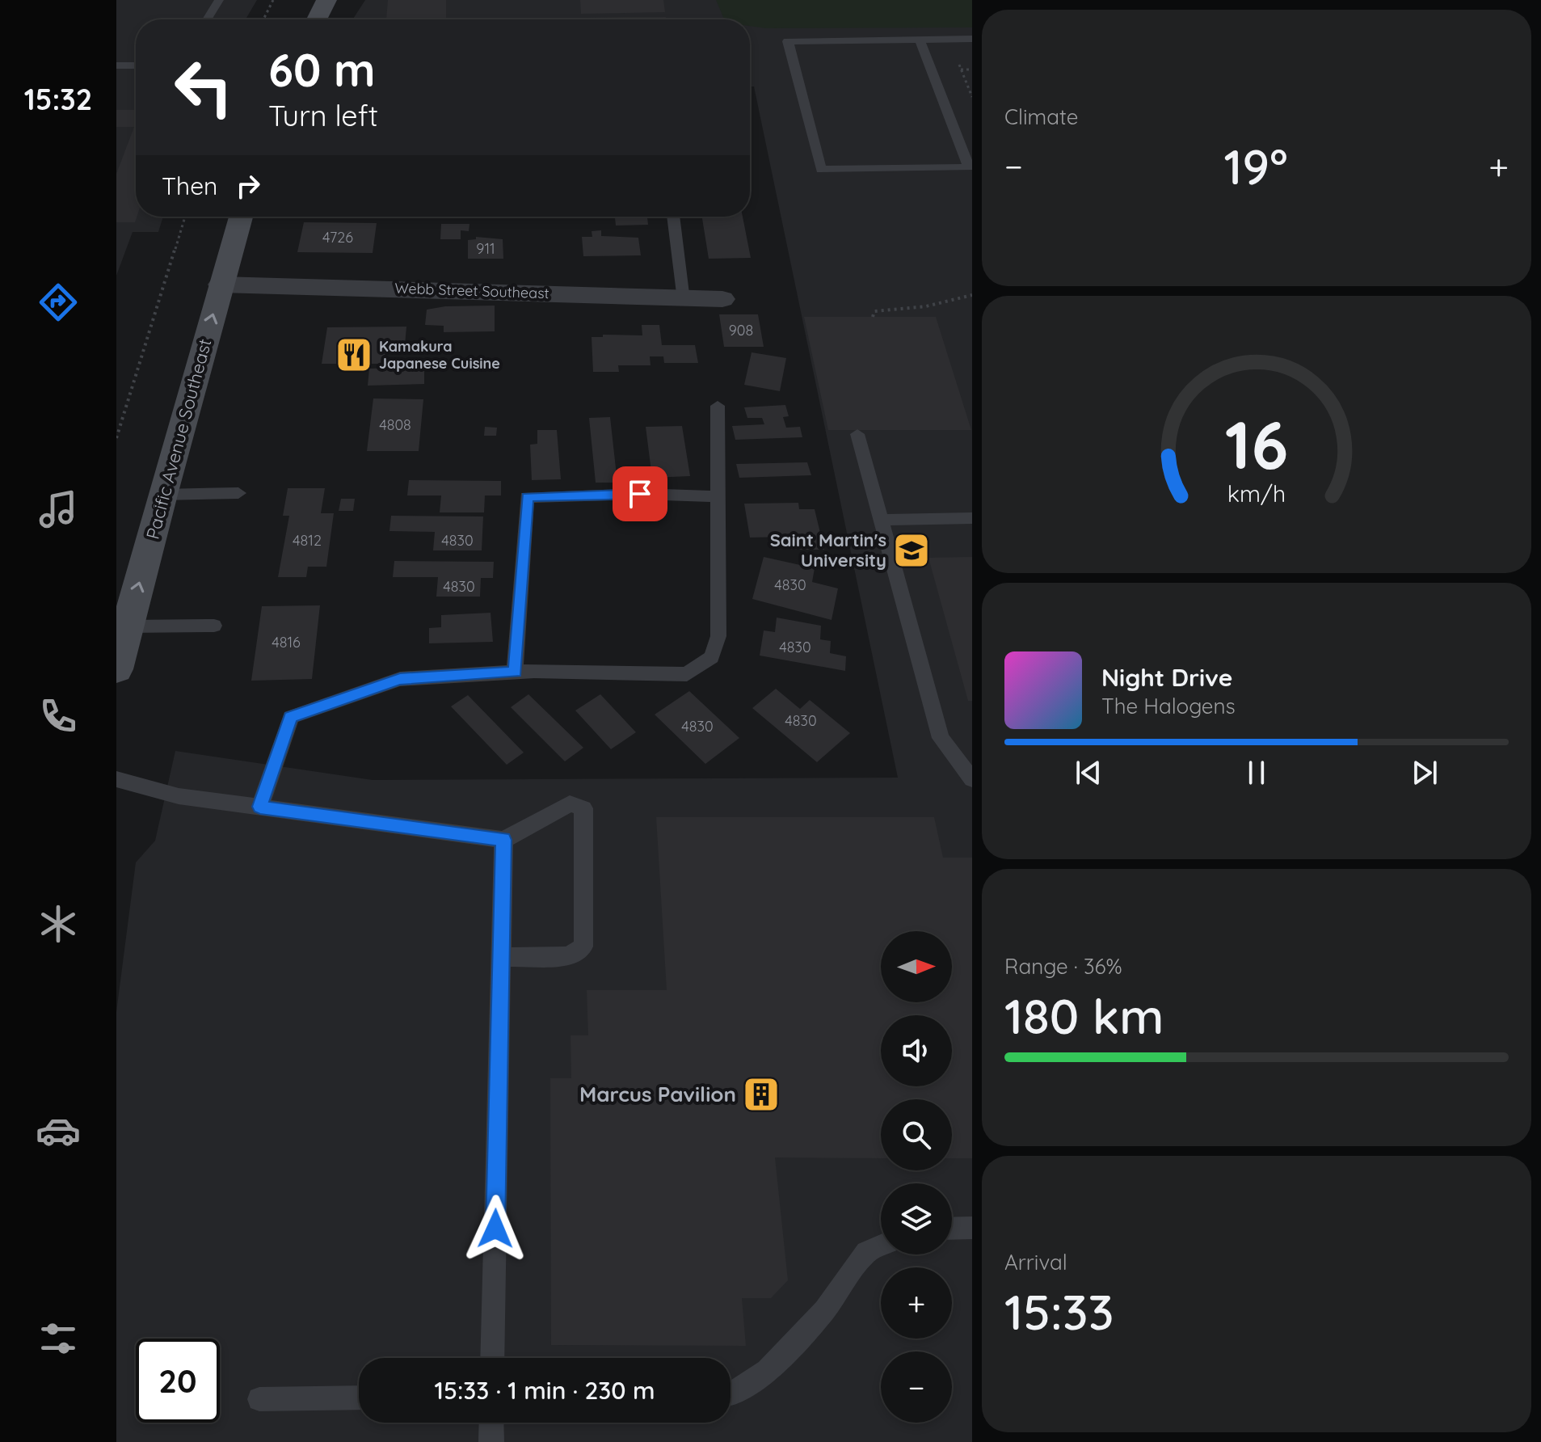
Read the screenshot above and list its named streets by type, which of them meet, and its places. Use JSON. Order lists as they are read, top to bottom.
{
  "streets": {
    "main road": ["Pacific Avenue Southeast"],
    "street": ["Webb Street Southeast"]
  },
  "crossings": [
    ["Webb Street Southeast", "Pacific Avenue Southeast"]
  ],
  "one_way": ["Pacific Avenue Southeast"],
  "places": {
    "restaurant": ["Kamakura Japanese Cuisine"],
    "school or university": ["Saint Martin's University"],
    "building": ["Marcus Pavilion"]
  },
  "house_numbers": [
    "4726",
    "911",
    "908",
    "4808",
    "4812",
    "4830",
    "4830",
    "4830",
    "4816",
    "4830",
    "4830",
    "4830"
  ],
  "north": "right",
  "page": {
    "tabs": "15:32",
    "tile": [
      "Climate",
      ["Range · 36%", "180 km"],
      ["Arrival", "15:33"]
    ],
    "turn": ["60 m", "Turn left"],
    "heat": ["−", "19°", "+"],
    "then": "Then",
    "song": ["Night Drive", "The Halogens"],
    "map_buttons": ["+", "−"],
    "limit": "20",
    "trip": "15:33 · 1 min · 230 m",
    "gauge": ["16", "km/h"]
  }
}
